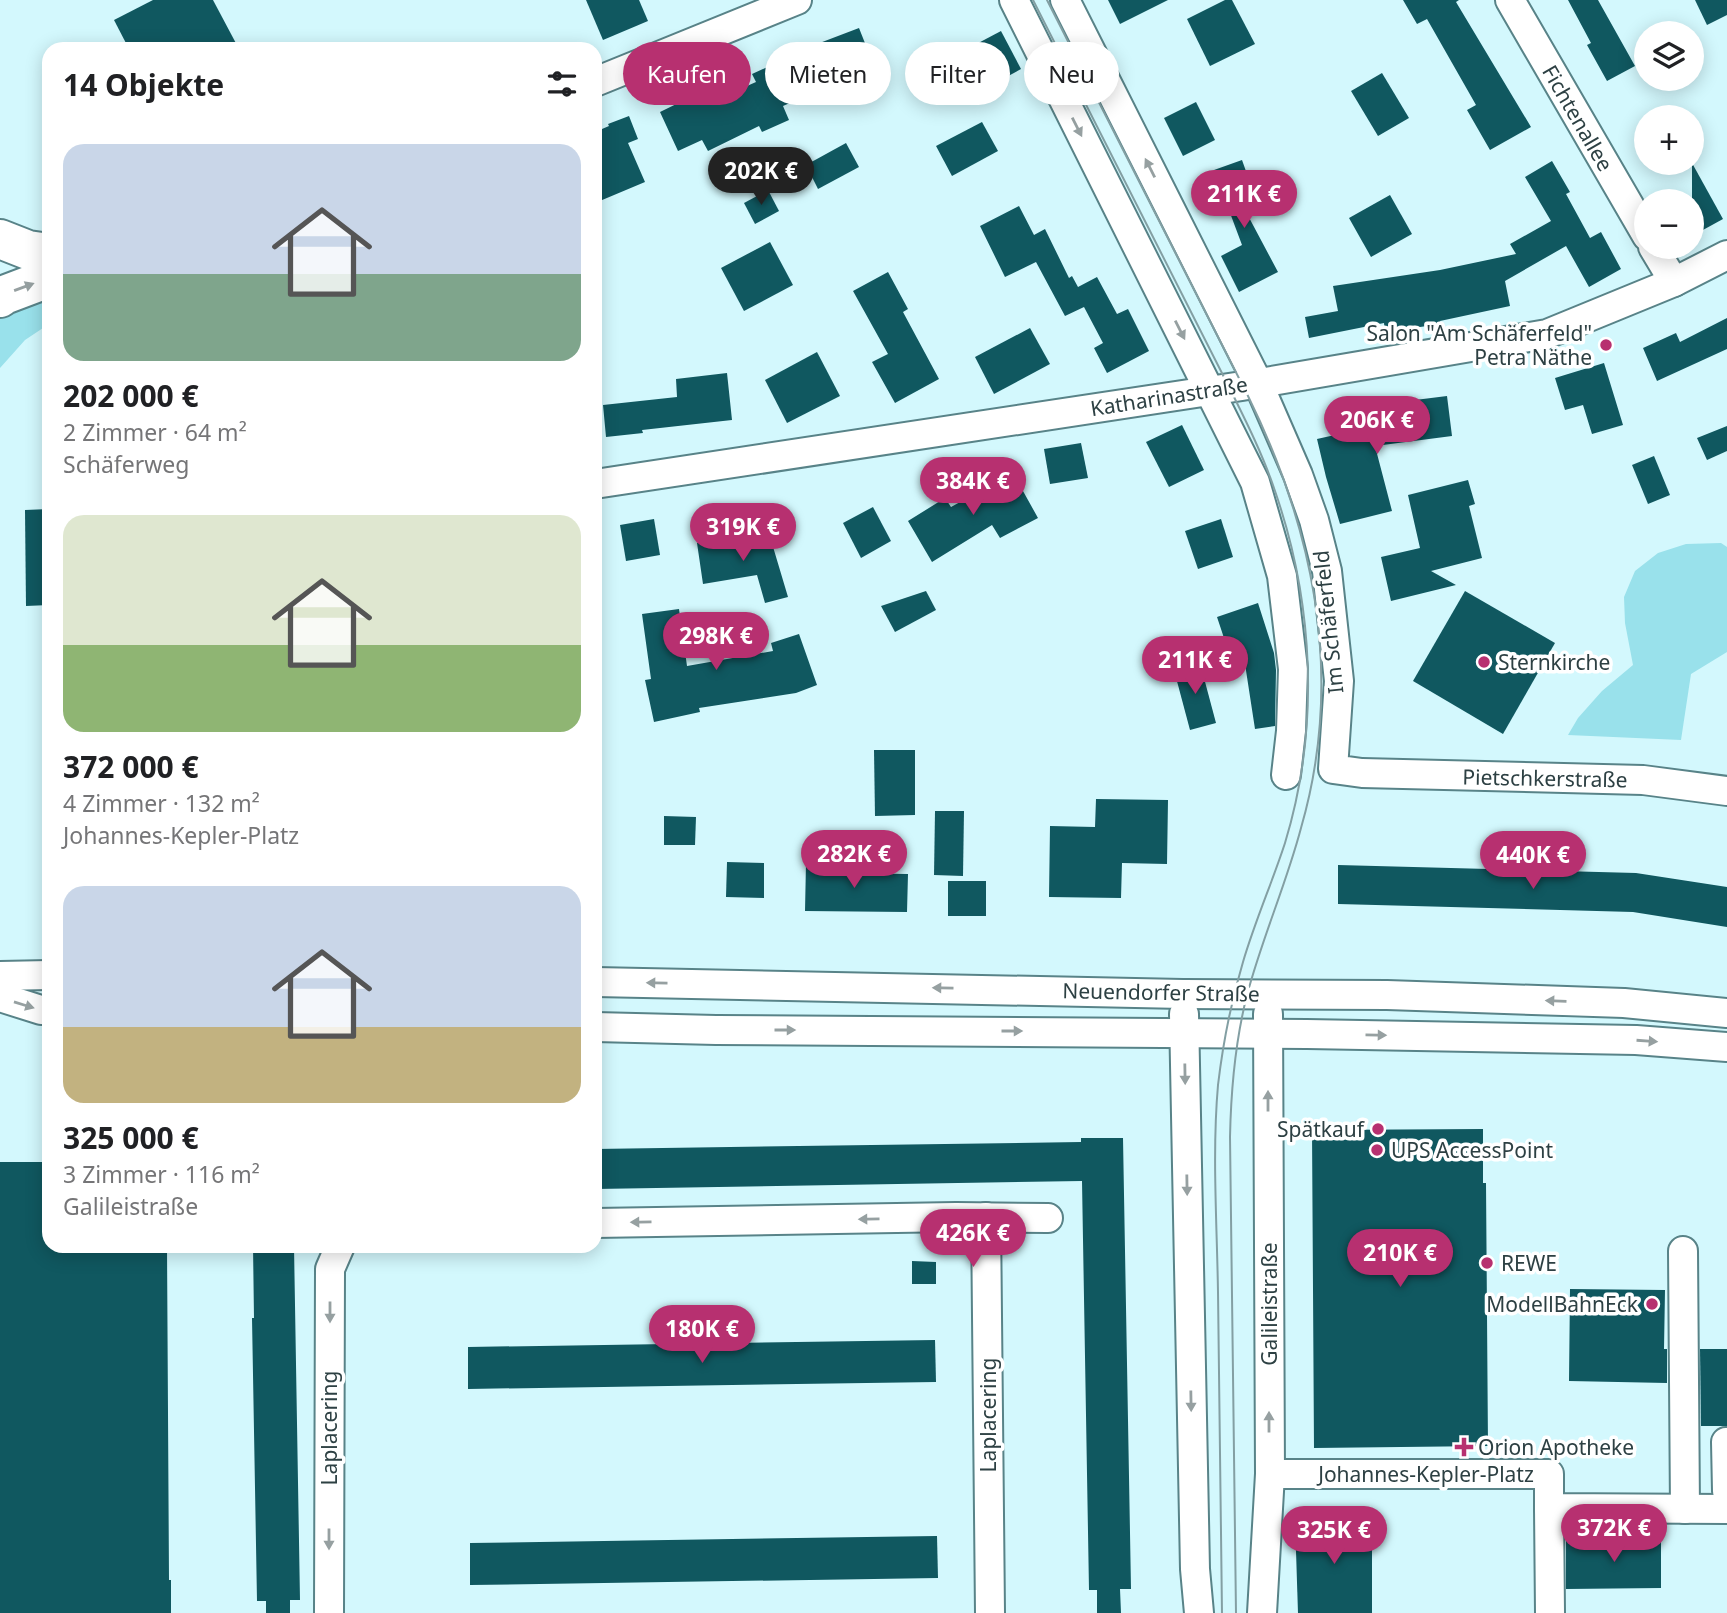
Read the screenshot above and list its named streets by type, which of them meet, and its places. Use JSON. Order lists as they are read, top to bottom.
{
  "streets": {
    "street": [
      "Fichtenallee",
      "Katharinastraße",
      "Im Schäferfeld",
      "Pietschkerstraße",
      "Neuendorfer Straße",
      "Galileistraße",
      "Laplacering",
      "Johannes-Kepler-Platz"
    ]
  },
  "crossings": [
    ["Katharinastraße", "Im Schäferfeld"],
    ["Im Schäferfeld", "Pietschkerstraße"],
    ["Neuendorfer Straße", "Galileistraße"],
    ["Galileistraße", "Johannes-Kepler-Platz"]
  ],
  "one_way": ["Laplacering"],
  "places": {
    "other": [
      "Salon \"Am Schäferfeld\" Petra Näthe",
      "Sternkirche",
      "Spätkauf",
      "UPS AccessPoint",
      "REWE",
      "ModellBahnEck"
    ],
    "health": ["Orion Apotheke"]
  },
  "page": {
    "map_buttons": ["+", "−"],
    "chip": [
      "Kaufen",
      "Mieten",
      "Filter",
      "Neu"
    ],
    "heading": "14 Objekte",
    "list": [
      {
        "name": "202 000 €",
        "note": "2 Zimmer · 64 m² · Schäferweg"
      },
      {
        "name": "372 000 €",
        "note": "4 Zimmer · 132 m² · Johannes-Kepler-Platz"
      },
      {
        "name": "325 000 €",
        "note": "3 Zimmer · 116 m² · Galileistraße"
      }
    ],
    "price": [
      "202K €",
      "211K €",
      "206K €",
      "384K €",
      "319K €",
      "298K €",
      "211K €",
      "282K €",
      "440K €",
      "426K €",
      "210K €",
      "180K €",
      "372K €",
      "325K €"
    ]
  }
}
